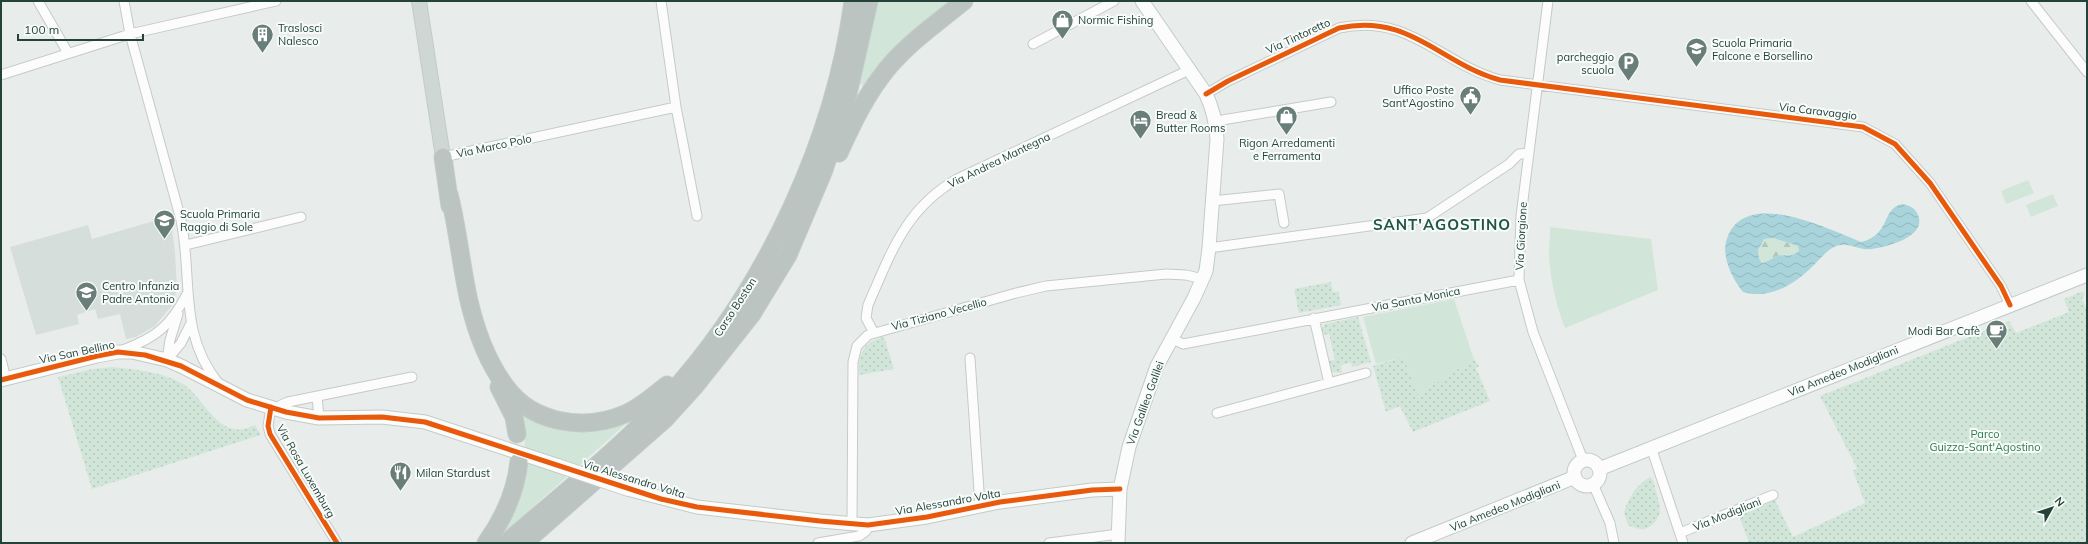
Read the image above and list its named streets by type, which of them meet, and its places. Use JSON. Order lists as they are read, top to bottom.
{
  "streets": {
    "highway": ["Corso Boston"],
    "main road": ["Via Marco Polo"],
    "street": [
      "Via Tintoretto",
      "Via Caravaggio",
      "Via Andrea Mantegna",
      "Via Giorgione",
      "Via Santa Monica",
      "Via Tiziano Vecellio",
      "Via San Bellino",
      "Via Amedeo Modigliani",
      "Via Galileo Galilei",
      "Via Rosa Luxemburg",
      "Via Alessandro Volta",
      "Via Modigliani"
    ]
  },
  "crossings": [
    ["Via Tintoretto", "Via Caravaggio"],
    ["Via Tintoretto", "Via Giorgione"],
    ["Via Tintoretto", "Via Galileo Galilei"],
    ["Via Caravaggio", "Via Giorgione"],
    ["Via Caravaggio", "Via Amedeo Modigliani"],
    ["Via Andrea Mantegna", "Via Tiziano Vecellio"],
    ["Via Andrea Mantegna", "Via Galileo Galilei"],
    ["Via Giorgione", "Via Santa Monica"],
    ["Via Giorgione", "Via Amedeo Modigliani"],
    ["Via Santa Monica", "Via Galileo Galilei"],
    ["Via Tiziano Vecellio", "Via Galileo Galilei"],
    ["Via Tiziano Vecellio", "Via Alessandro Volta"],
    ["Via San Bellino", "Via Alessandro Volta"],
    ["Via Amedeo Modigliani", "Via Modigliani"],
    ["Via Galileo Galilei", "Via Alessandro Volta"],
    ["Via Rosa Luxemburg", "Via Alessandro Volta"]
  ],
  "districts": ["SANT'AGOSTINO"],
  "parks": ["Parco Guizza-Sant'Agostino"],
  "places": {
    "shop": ["Normic Fishing", "Rigon Arredamenti e Ferramenta"],
    "building": ["Traslosci Nalesco"],
    "school or university": ["Scuola Primaria Falcone e Borsellino", "Scuola Primaria Raggio di Sole", "Centro Infanzia Padre Antonio"],
    "parking": ["parcheggio scuola"],
    "public building": ["Uffico Poste Sant'Agostino"],
    "hotel": ["Bread & Butter Rooms"],
    "cafe": ["Modi Bar Cafè"],
    "restaurant": ["Milan Stardust"]
  },
  "scale_bar": "100 m",
  "north": "top right"
}
